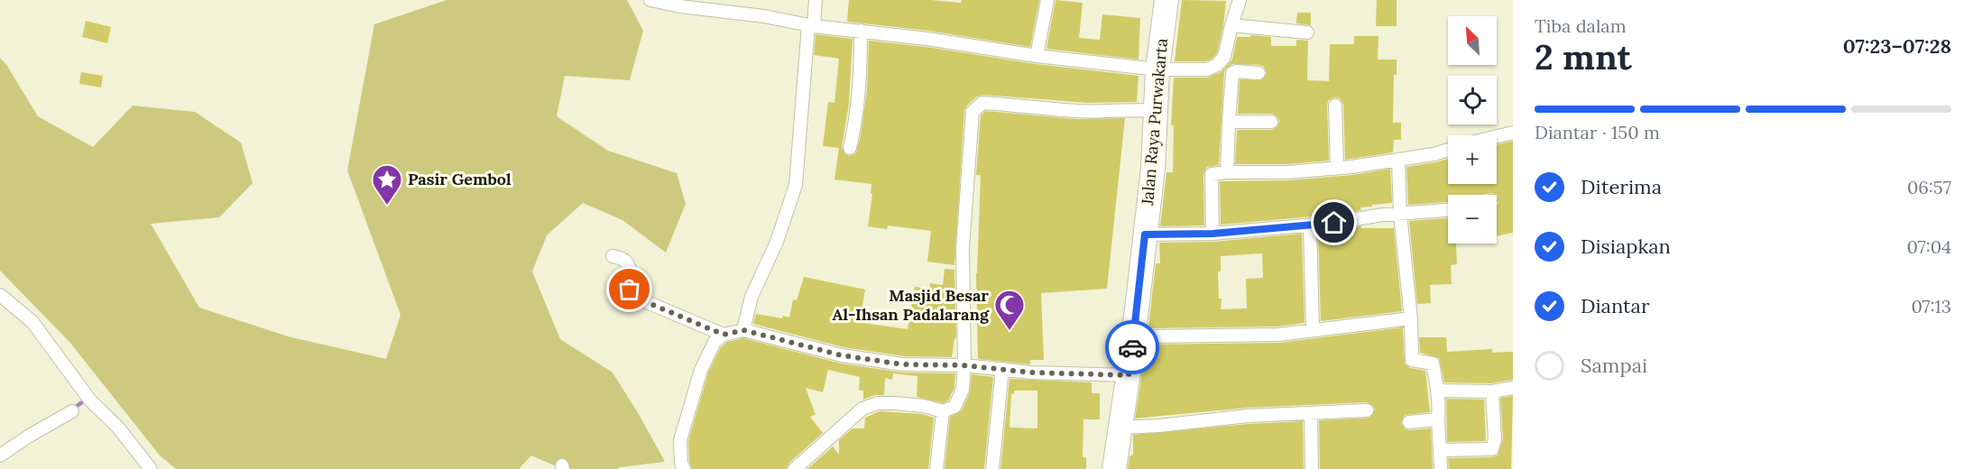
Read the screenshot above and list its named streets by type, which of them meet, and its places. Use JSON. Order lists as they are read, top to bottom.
{
  "streets": {
    "highway": ["Jalan Raya Purwakarta"]
  },
  "places": {
    "place": ["Pasir Gembol"],
    "mosque": ["Masjid Besar Al-Ihsan Padalarang"]
  },
  "north": "top left",
  "page": {
    "heading": ["2 mnt", "Tiba dalam", "07:23–07:28"],
    "map_buttons": ["+", "−"],
    "bar": "Diantar · 150 m",
    "list": [
      ["Diterima", "06:57"],
      ["Disiapkan", "07:04"],
      ["Diantar", "07:13"],
      "Sampai"
    ]
  }
}
